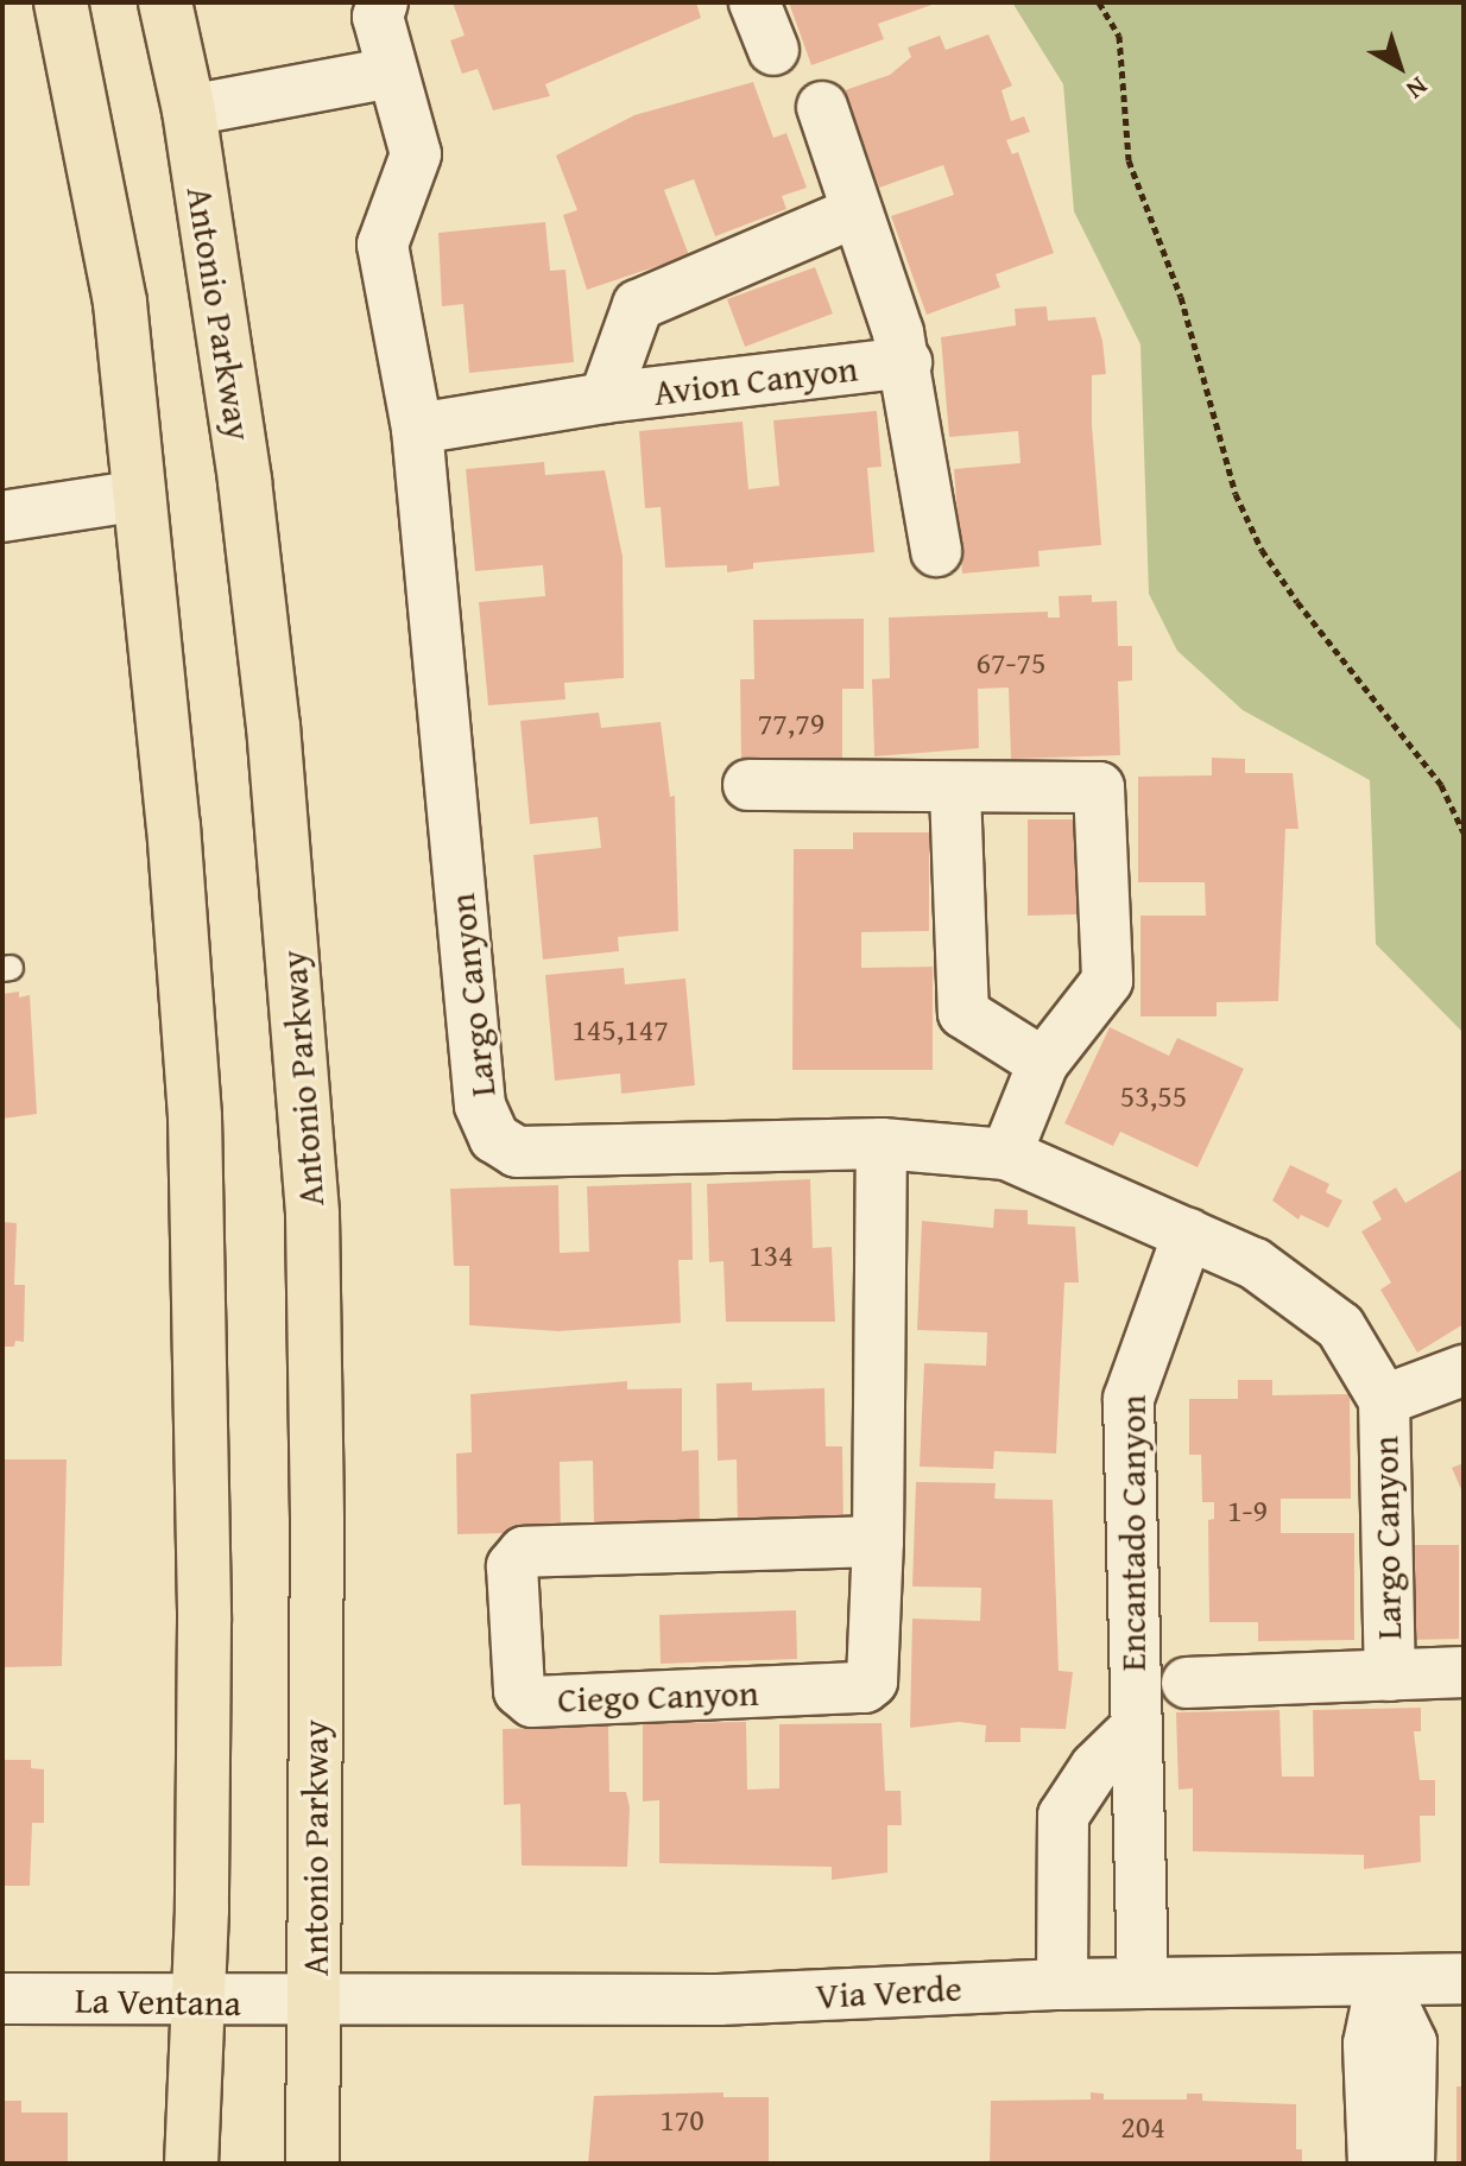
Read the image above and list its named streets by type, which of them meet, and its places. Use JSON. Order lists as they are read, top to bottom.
{
  "streets": {
    "main road": ["Antonio Parkway"],
    "street": [
      "Avion Canyon",
      "Largo Canyon",
      "Encantado Canyon",
      "Ciego Canyon",
      "Via Verde",
      "La Ventana"
    ]
  },
  "crossings": [
    ["Antonio Parkway", "Via Verde"],
    ["Antonio Parkway", "La Ventana"],
    ["Avion Canyon", "Largo Canyon"],
    ["Largo Canyon", "Encantado Canyon"],
    ["Largo Canyon", "Ciego Canyon"],
    ["Encantado Canyon", "Via Verde"],
    ["Via Verde", "La Ventana"]
  ],
  "house_numbers": [
    "67-75",
    "77,79",
    "145,147",
    "53,55",
    "134",
    "1-9",
    "170",
    "204"
  ],
  "north": "bottom right"
}
